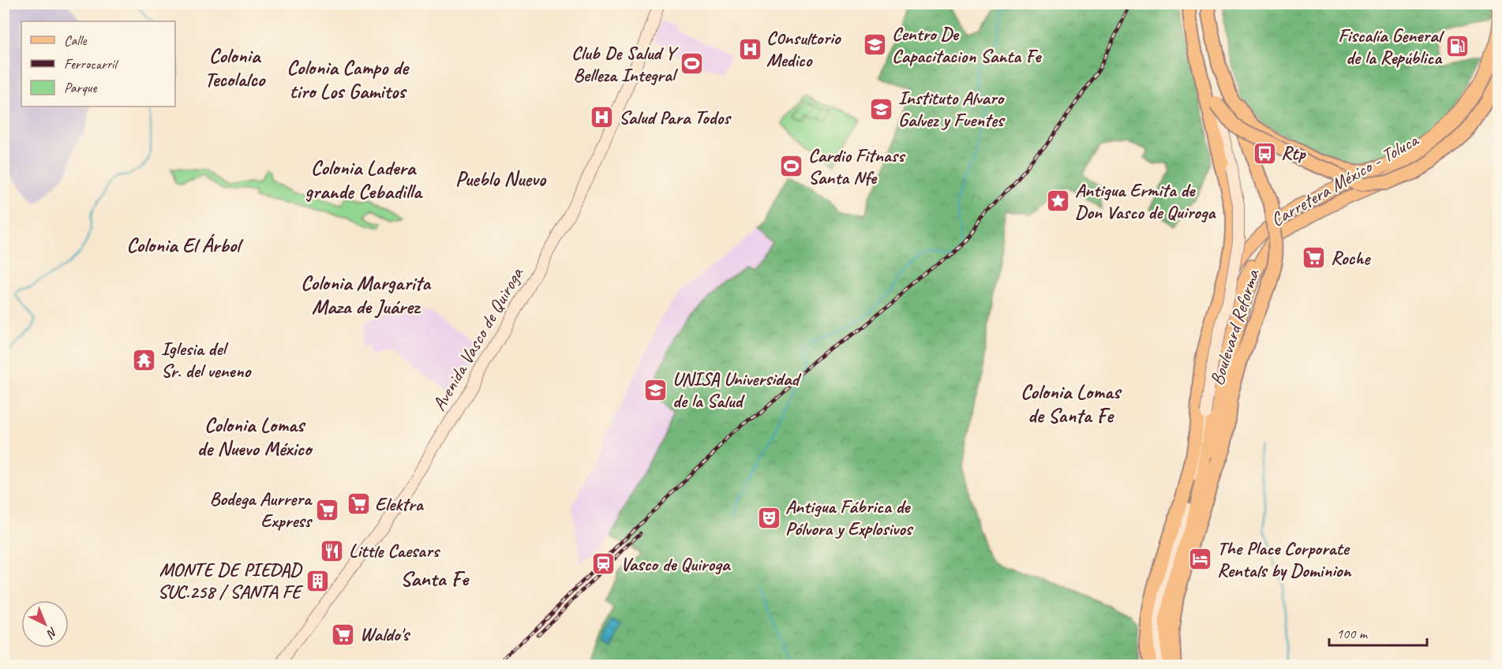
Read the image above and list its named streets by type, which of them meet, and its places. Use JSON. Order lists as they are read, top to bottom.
{
  "streets": {
    "highway": ["Boulevard Reforma"],
    "main road": ["Carretera México - Toluca", "Avenida Vasco de Quiroga"]
  },
  "crossings": [
    ["Carretera México - Toluca", "Boulevard Reforma"]
  ],
  "districts": [
    "Colonia Tecolalco",
    "Colonia Campo de tiro Los Gamitos",
    "Colonia Ladera grande Cebadilla",
    "Pueblo Nuevo",
    "Colonia El Árbol",
    "Colonia Margarita Maza de Juárez",
    "Colonia Lomas de Santa Fe",
    "Colonia Lomas de Nuevo México",
    "Santa Fe"
  ],
  "places": {
    "school or university": ["Centro De Capacitacion Santa Fe", "Instituto Alvaro Galvez y Fuentes", "UNISA Universidad de la Salud"],
    "fuel station": ["Fiscalía General de la República"],
    "hospital": ["C0nsultorio Medico", "Salud Para Todos"],
    "sports": ["Club De Salud Y Belleza Integral", "Cardio Fitnass Santa Nfe"],
    "bus stop": ["Rtp"],
    "place": ["Antigua Ermita de Don Vasco de Quiroga"],
    "supermarket": [
      "Roche",
      "Elektra",
      "Bodega Aurrera Express",
      "Waldo's"
    ],
    "temple": ["Iglesia del Sr. del veneno"],
    "theatre": ["Antigua Fábrica de Pólvora y Explosivos"],
    "restaurant": ["Little Caesars"],
    "hotel": ["The Place Corporate Rentals by Dominion"],
    "station": ["Vasco de Quiroga"],
    "building": ["MONTE DE PIEDAD SUC.258 / SANTA FE"]
  },
  "legend": ["Calle", "Ferrocarril", "Parque"],
  "scale_bar": "100 m",
  "north": "bottom right"
}
